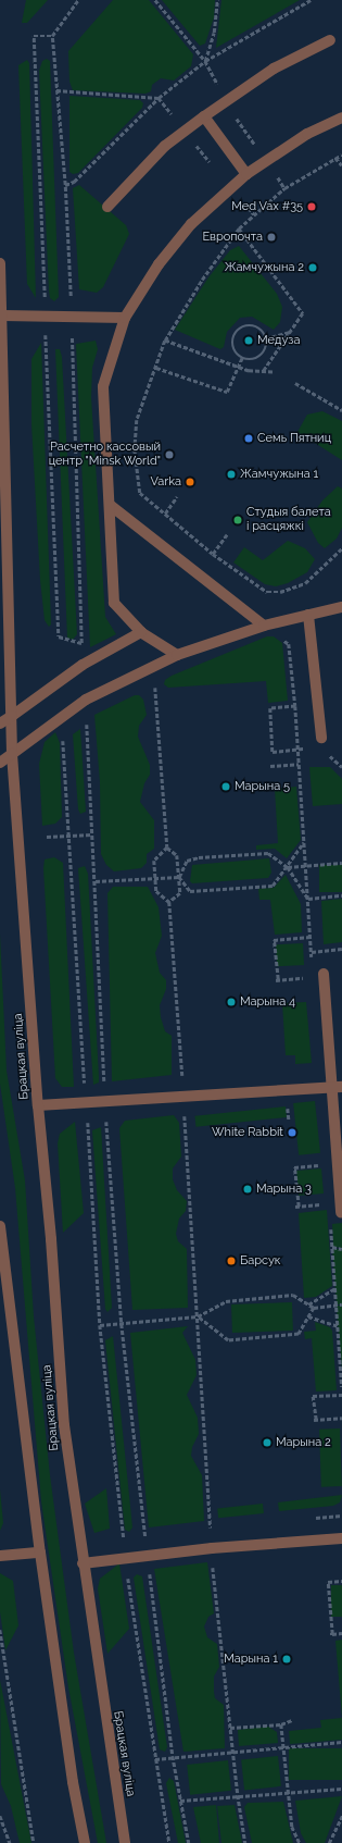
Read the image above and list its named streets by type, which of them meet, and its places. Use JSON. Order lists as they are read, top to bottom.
{
  "streets": {
    "street": ["Брацкая вуліца"]
  },
  "places": [
    "Med Vax #35",
    "Европочта",
    "Жамчужына 2",
    "Медуза",
    "Семь Пятниц",
    "Расчетно кассовый центр \"Minsk World\"",
    "Жамчужына 1",
    "Varka",
    "Студыя балета і расцяжкі",
    "Марына 5",
    "Марына 4",
    "White Rabbit",
    "Марына 3",
    "Барсук",
    "Марына 2",
    "Марына 1"
  ]
}
